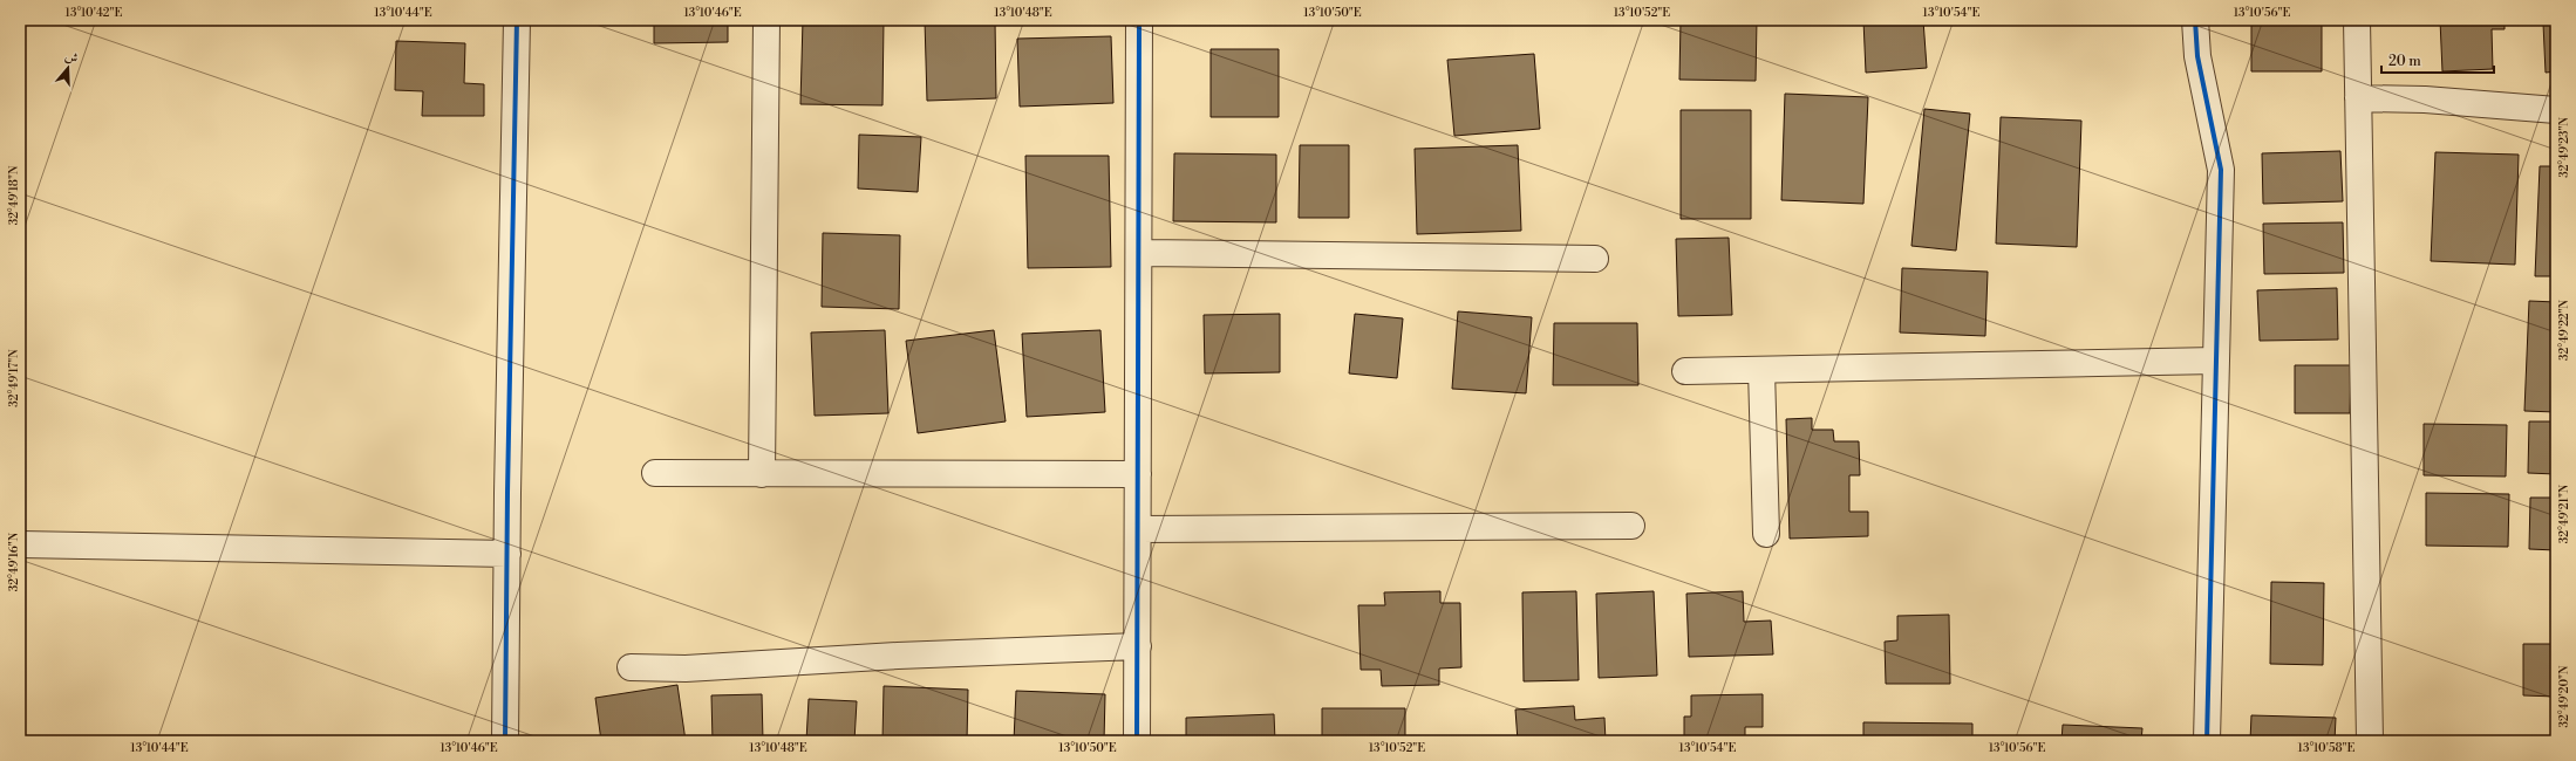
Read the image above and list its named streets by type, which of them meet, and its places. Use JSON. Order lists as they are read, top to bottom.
{
  "scale_bar": "20 m",
  "north": "top",
  "coordinates": [
    "13°10'42\"E",
    "13°10'44\"E",
    "13°10'46\"E",
    "13°10'48\"E",
    "13°10'50\"E",
    "13°10'52\"E",
    "13°10'54\"E",
    "13°10'56\"E",
    "32°49'23\"N",
    "32°49'18\"N",
    "32°49'22\"N",
    "32°49'17\"N",
    "32°49'21\"N",
    "32°49'16\"N",
    "32°49'20\"N",
    "13°10'58\"E"
  ]
}
